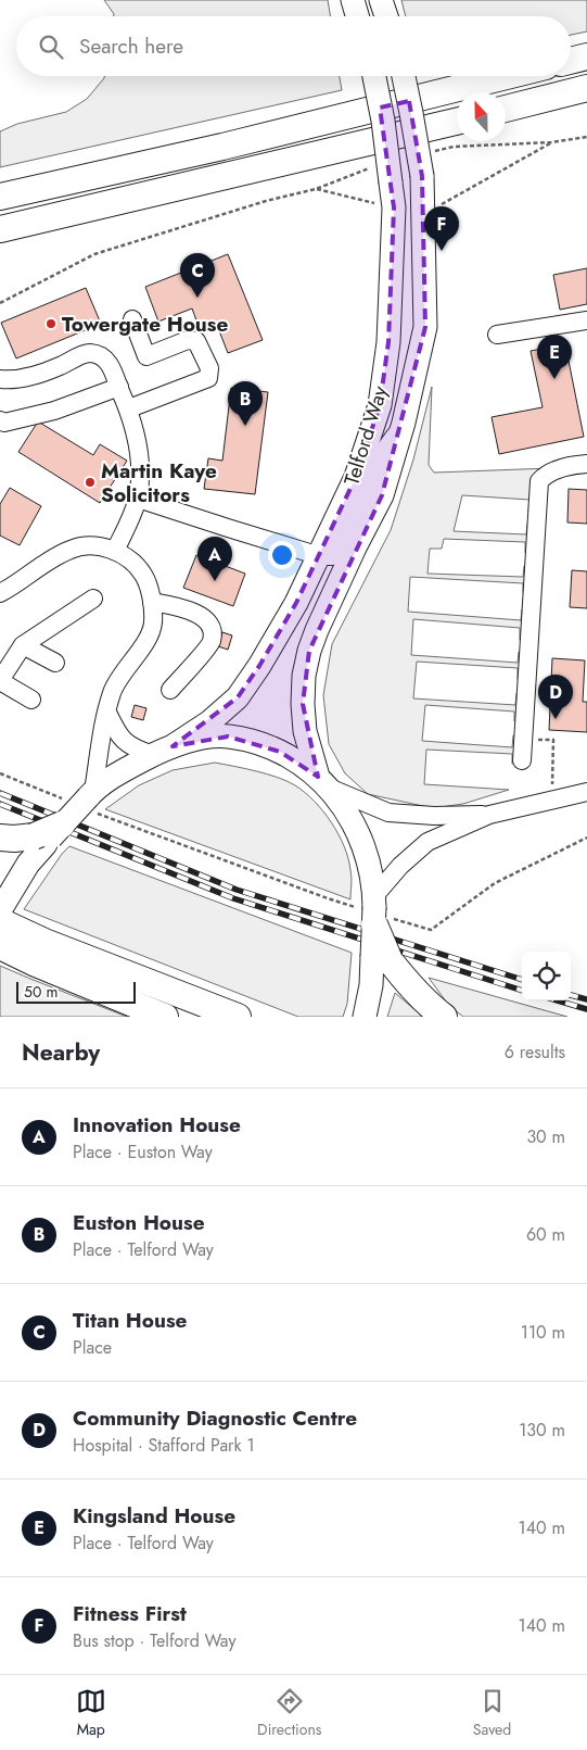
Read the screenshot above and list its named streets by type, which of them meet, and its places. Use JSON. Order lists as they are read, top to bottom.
{
  "streets": {
    "main road": ["Telford Way"]
  },
  "places": ["Towergate House", "Martin Kaye Solicitors"],
  "scale_bar": "50 m",
  "north": "top",
  "page": {
    "search": "Search here",
    "pins": [
      "F",
      "C",
      "E",
      "B",
      "A",
      "D"
    ],
    "scale": "50 m",
    "heading": ["Nearby", "6 results"],
    "list": [
      {
        "mark": "A",
        "name": "Innovation House",
        "note": "Place · Euston Way",
        "value": "30 m"
      },
      {
        "mark": "B",
        "name": "Euston House",
        "note": "Place · Telford Way",
        "value": "60 m"
      },
      {
        "mark": "C",
        "name": "Titan House",
        "note": "Place",
        "value": "110 m"
      },
      {
        "mark": "D",
        "name": "Community Diagnostic Centre",
        "note": "Hospital · Stafford Park 1",
        "value": "130 m"
      },
      {
        "mark": "E",
        "name": "Kingsland House",
        "note": "Place · Telford Way",
        "value": "140 m"
      },
      {
        "mark": "F",
        "name": "Fitness First",
        "note": "Bus stop · Telford Way",
        "value": "140 m"
      }
    ],
    "nav": ["Map", "Directions", "Saved"]
  }
}
